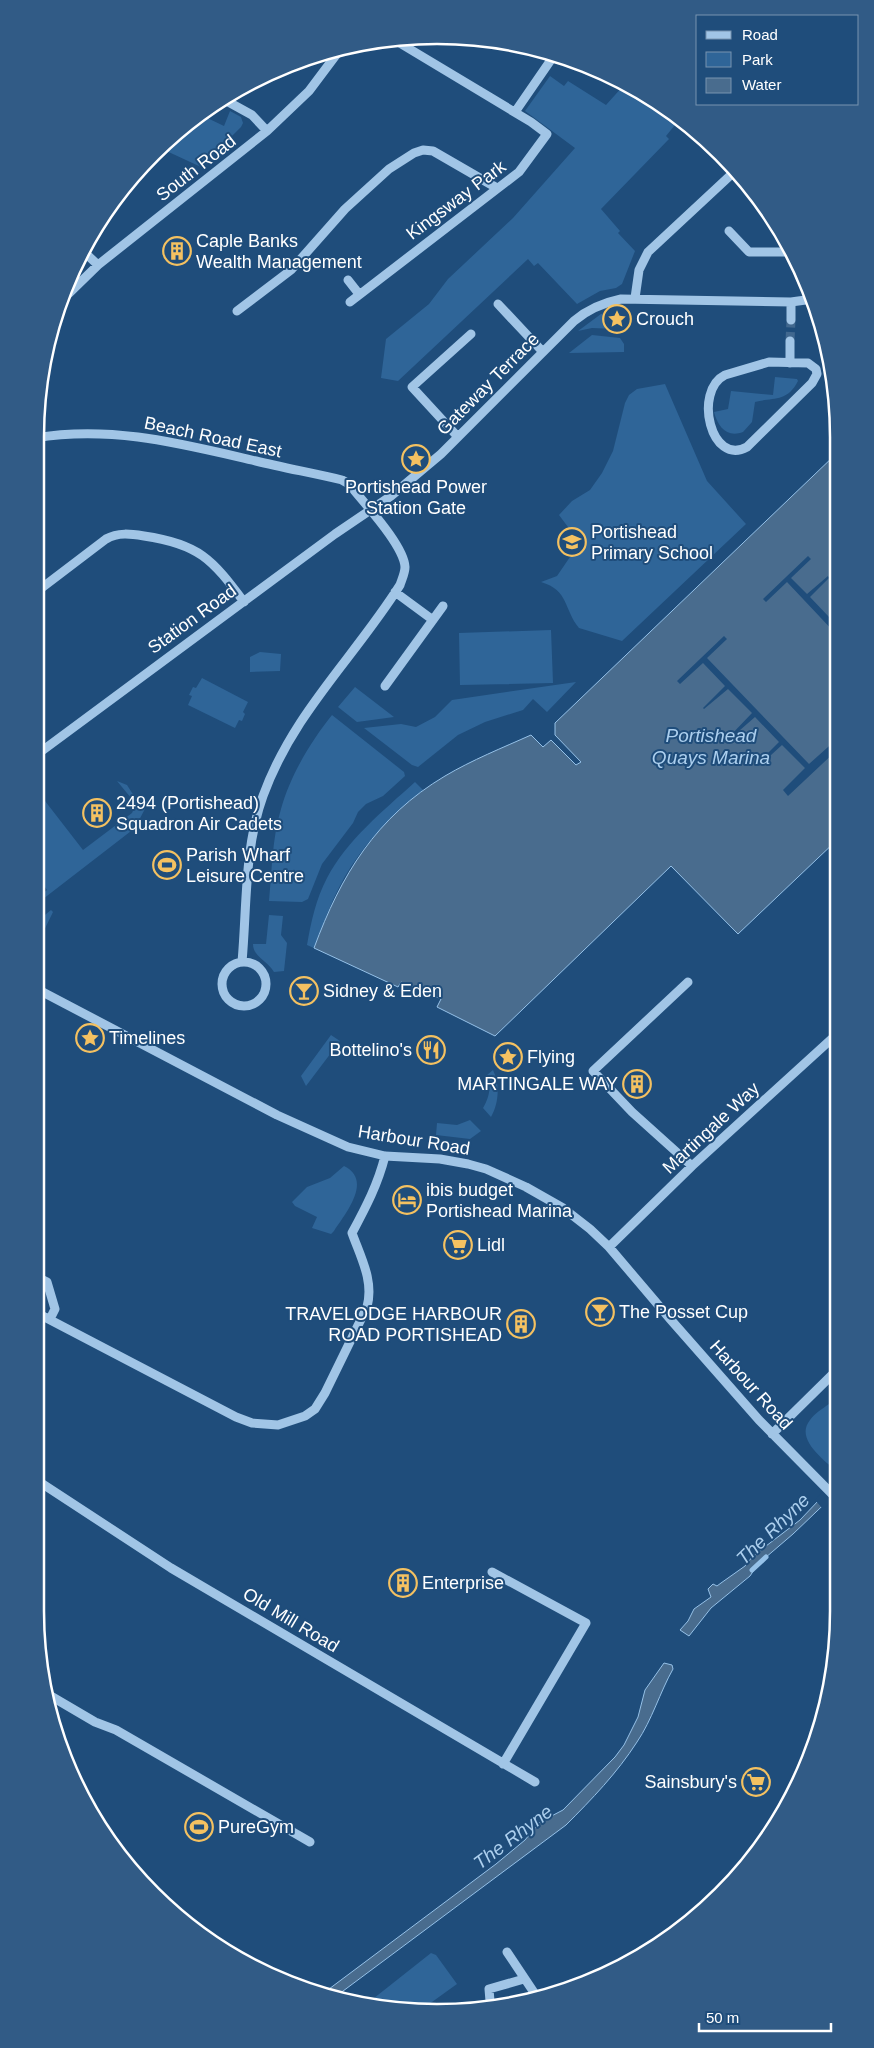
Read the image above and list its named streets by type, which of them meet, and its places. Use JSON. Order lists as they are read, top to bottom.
{
  "streets": {
    "street": [
      "South Road",
      "Kingsway Park",
      "Gateway Terrace",
      "Beach Road East",
      "Station Road",
      "Martingale Way",
      "Harbour Road",
      "Old Mill Road"
    ]
  },
  "crossings": [
    ["Gateway Terrace", "Beach Road East"],
    ["Gateway Terrace", "Station Road"],
    ["Beach Road East", "Station Road"],
    ["Martingale Way", "Harbour Road"]
  ],
  "water": ["Portishead Quays Marina", "The Rhyne"],
  "places": {
    "building": [
      "Caple Banks Wealth Management",
      "2494 (Portishead) Squadron Air Cadets",
      "MARTINGALE WAY",
      "TRAVELODGE HARBOUR ROAD PORTISHEAD",
      "Enterprise"
    ],
    "place": [
      "Crouch",
      "Portishead Power Station Gate",
      "Timelines",
      "Flying"
    ],
    "school or university": ["Portishead Primary School"],
    "sports": ["Parish Wharf Leisure Centre", "PureGym"],
    "bar": ["Sidney & Eden", "The Posset Cup"],
    "restaurant": ["Bottelino's"],
    "hotel": ["ibis budget Portishead Marina"],
    "supermarket": ["Lidl", "Sainsbury's"]
  },
  "legend": ["Road", "Park", "Water"],
  "scale_bar": "50 m"
}
